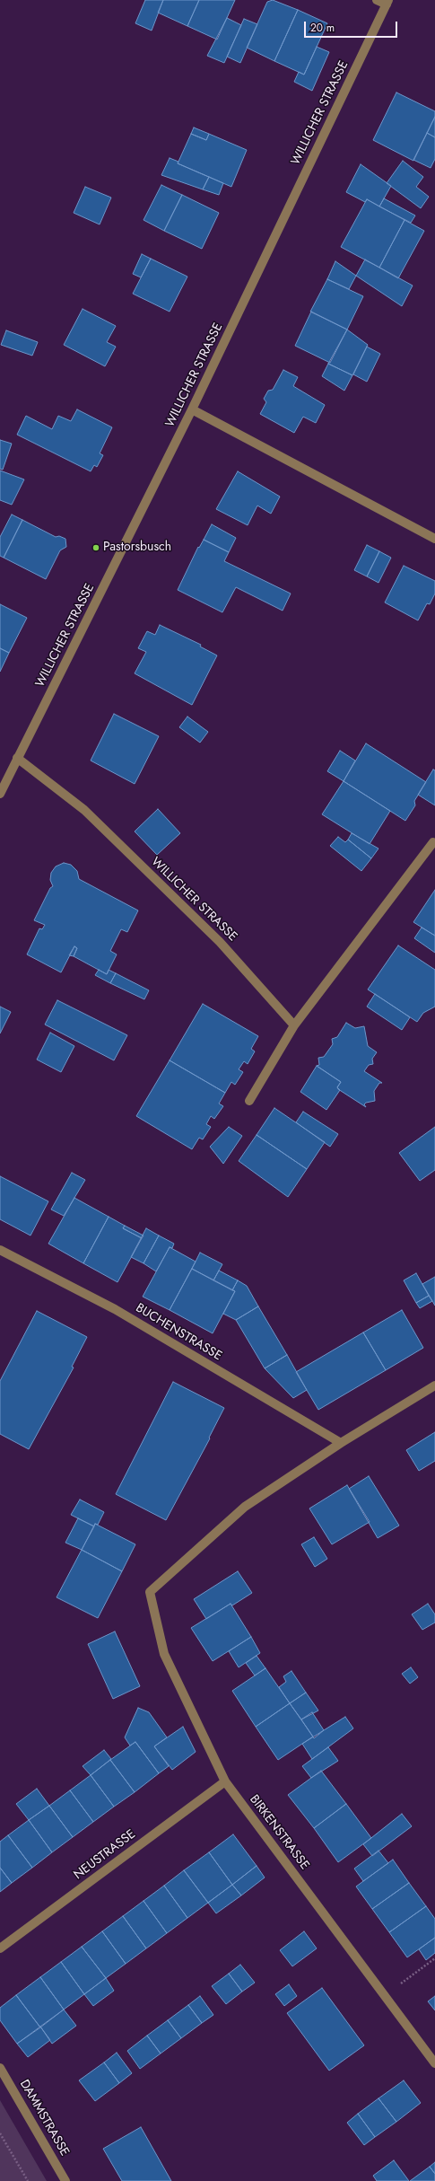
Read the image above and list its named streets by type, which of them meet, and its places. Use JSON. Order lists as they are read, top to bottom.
{
  "streets": {
    "street": [
      "WILLICHER STRASSE",
      "BUCHENSTRASSE",
      "BIRKENSTRASSE",
      "NEUSTRASSE",
      "DAMMSTRASSE"
    ]
  },
  "crossings": [
    ["BUCHENSTRASSE", "BIRKENSTRASSE"],
    ["BIRKENSTRASSE", "NEUSTRASSE"]
  ],
  "places": ["Pastorsbusch"],
  "scale_bar": "20 m"
}
